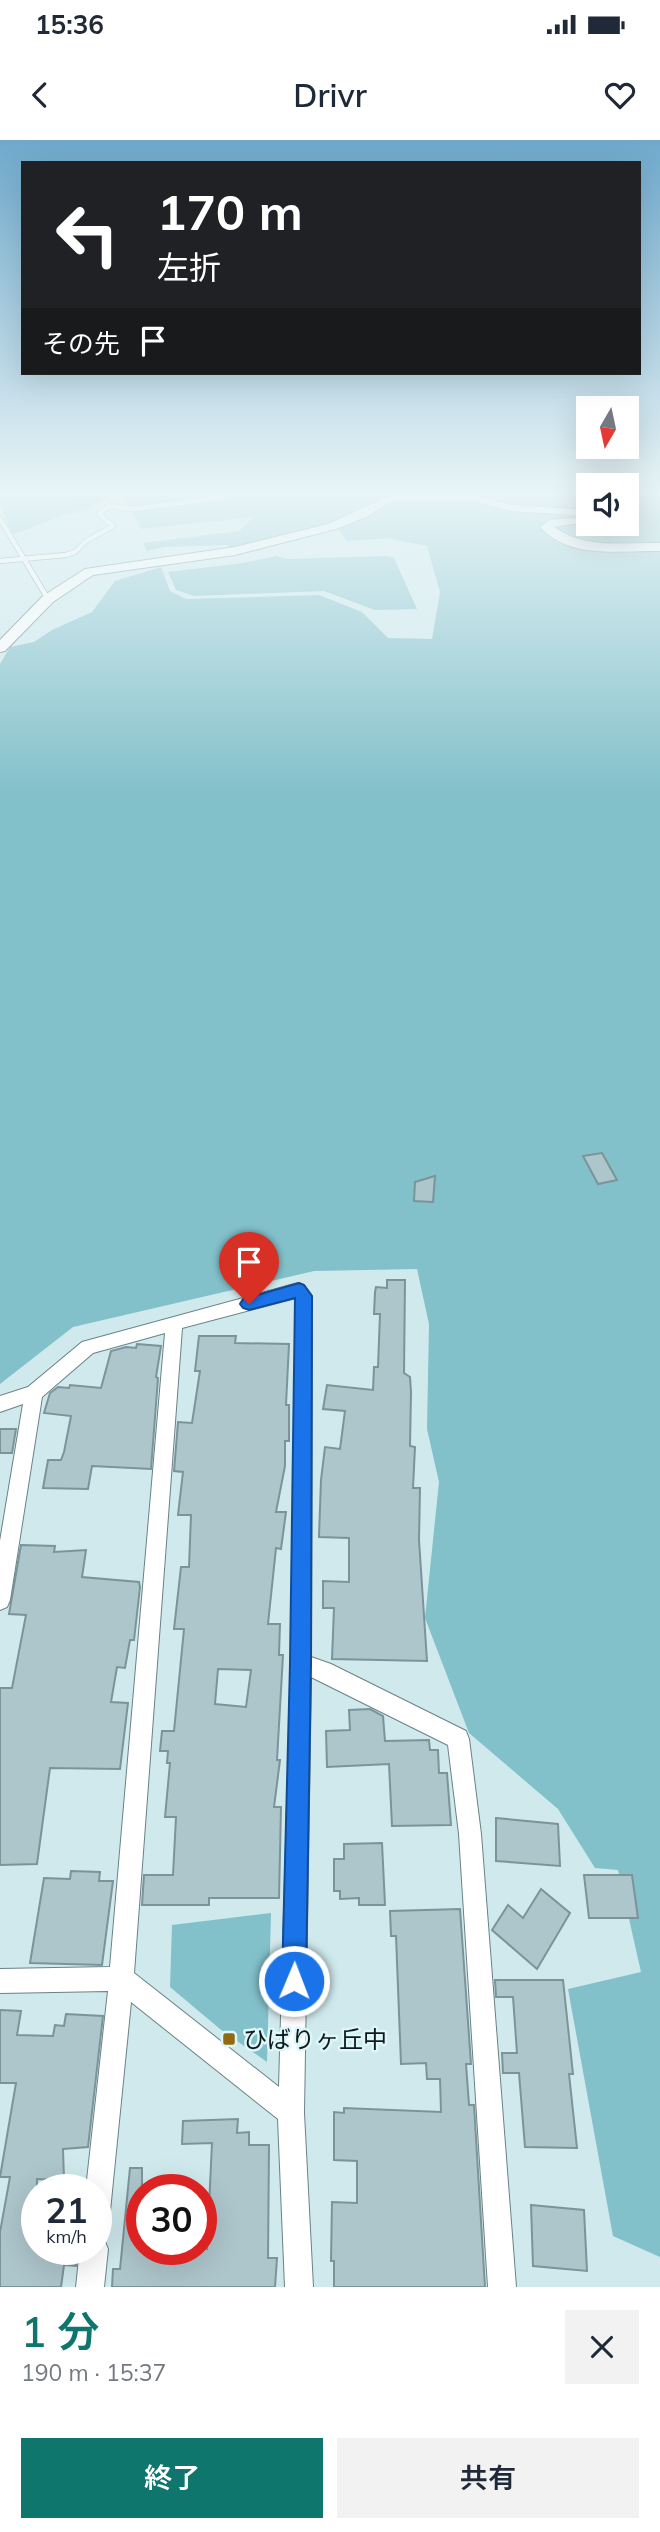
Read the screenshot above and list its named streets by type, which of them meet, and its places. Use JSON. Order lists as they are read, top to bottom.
{
  "places": {
    "transit": ["ひばりヶ丘中"]
  },
  "north": "bottom",
  "page": {
    "status": "15:36",
    "header": "Drivr",
    "turn": ["170 m", "左折"],
    "then": "その先",
    "speed": "21 km/h",
    "limit": "30",
    "heading": ["1 分", "190 m · 15:37"],
    "buttons": ["終了", "共有"]
  }
}
